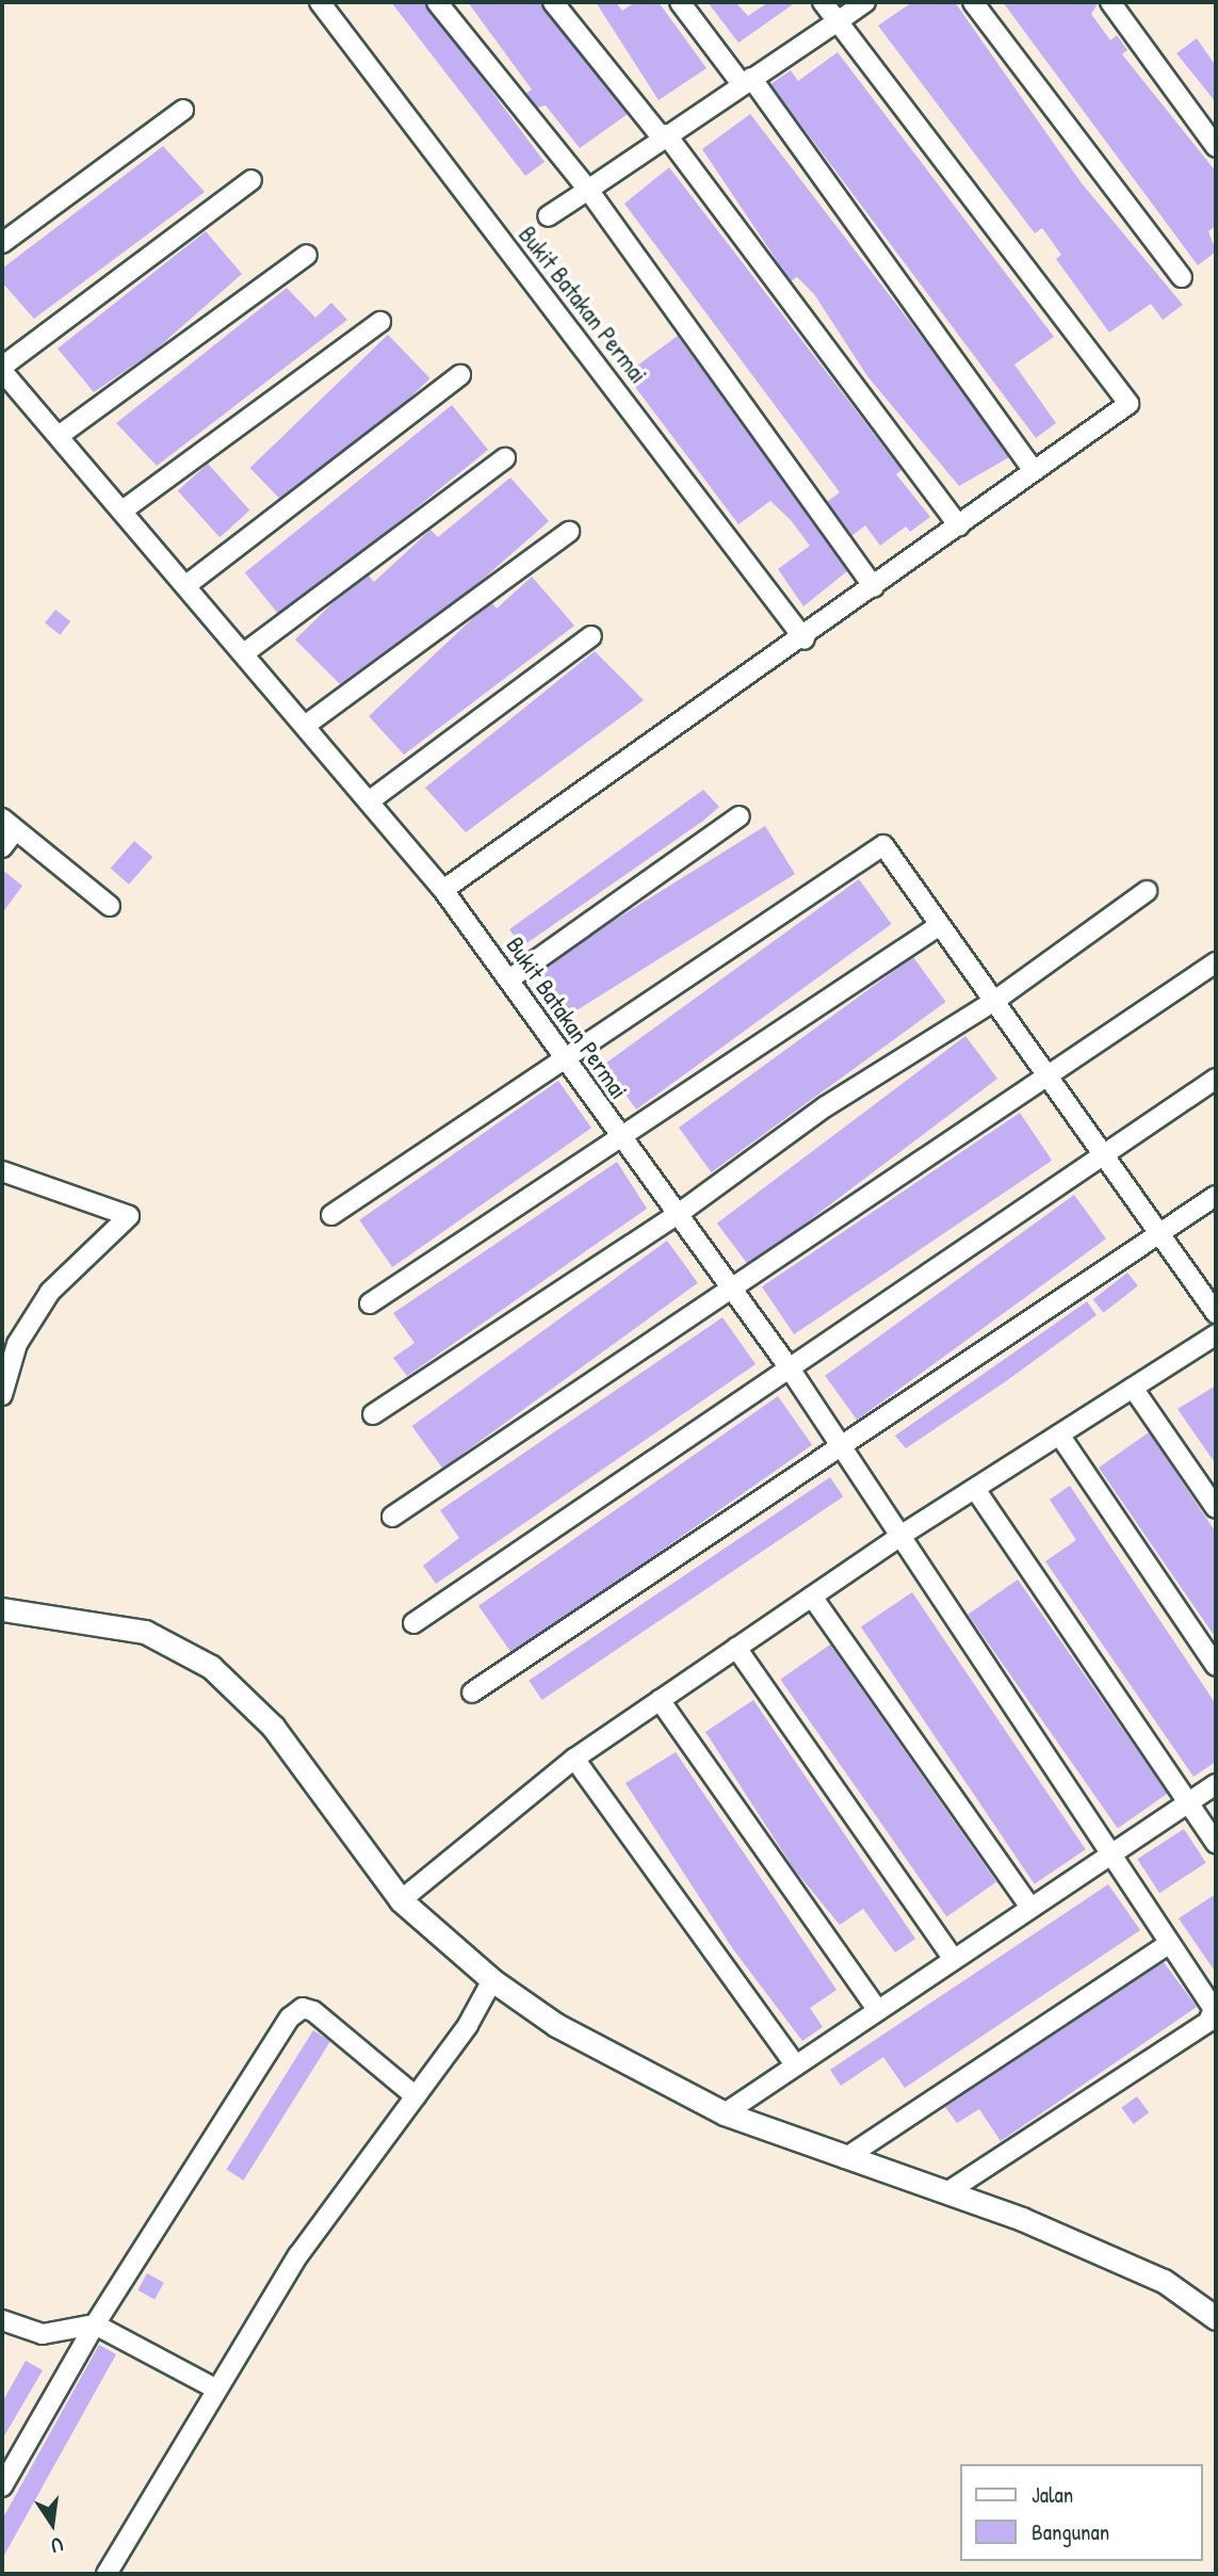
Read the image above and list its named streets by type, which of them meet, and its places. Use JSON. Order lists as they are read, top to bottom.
{
  "streets": {
    "street": ["Bukit Batakan Permai"]
  },
  "legend": ["Jalan", "Bangunan"],
  "north": "bottom"
}
